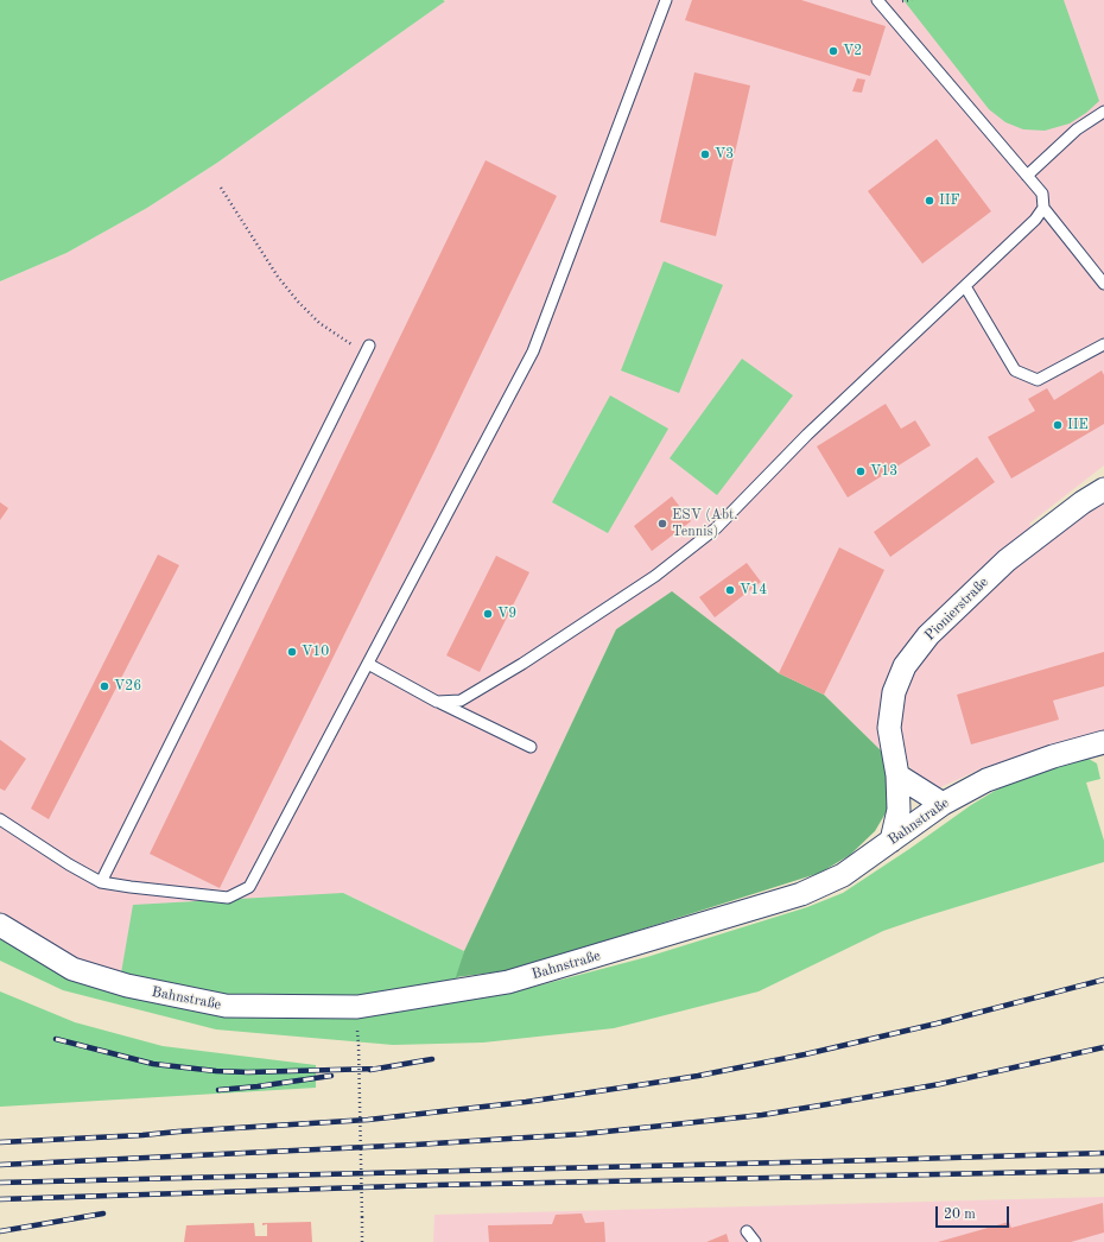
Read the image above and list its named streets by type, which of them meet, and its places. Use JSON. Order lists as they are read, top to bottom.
{
  "streets": {
    "street": ["Pionierstraße", "Bahnstraße"]
  },
  "crossings": [
    ["Pionierstraße", "Bahnstraße"]
  ],
  "places": [
    "V2",
    "V3",
    "IIF",
    "IIE",
    "V13",
    "ESV (Abt. Tennis)",
    "V14",
    "V9",
    "V10",
    "V26"
  ],
  "scale_bar": "20 m"
}
